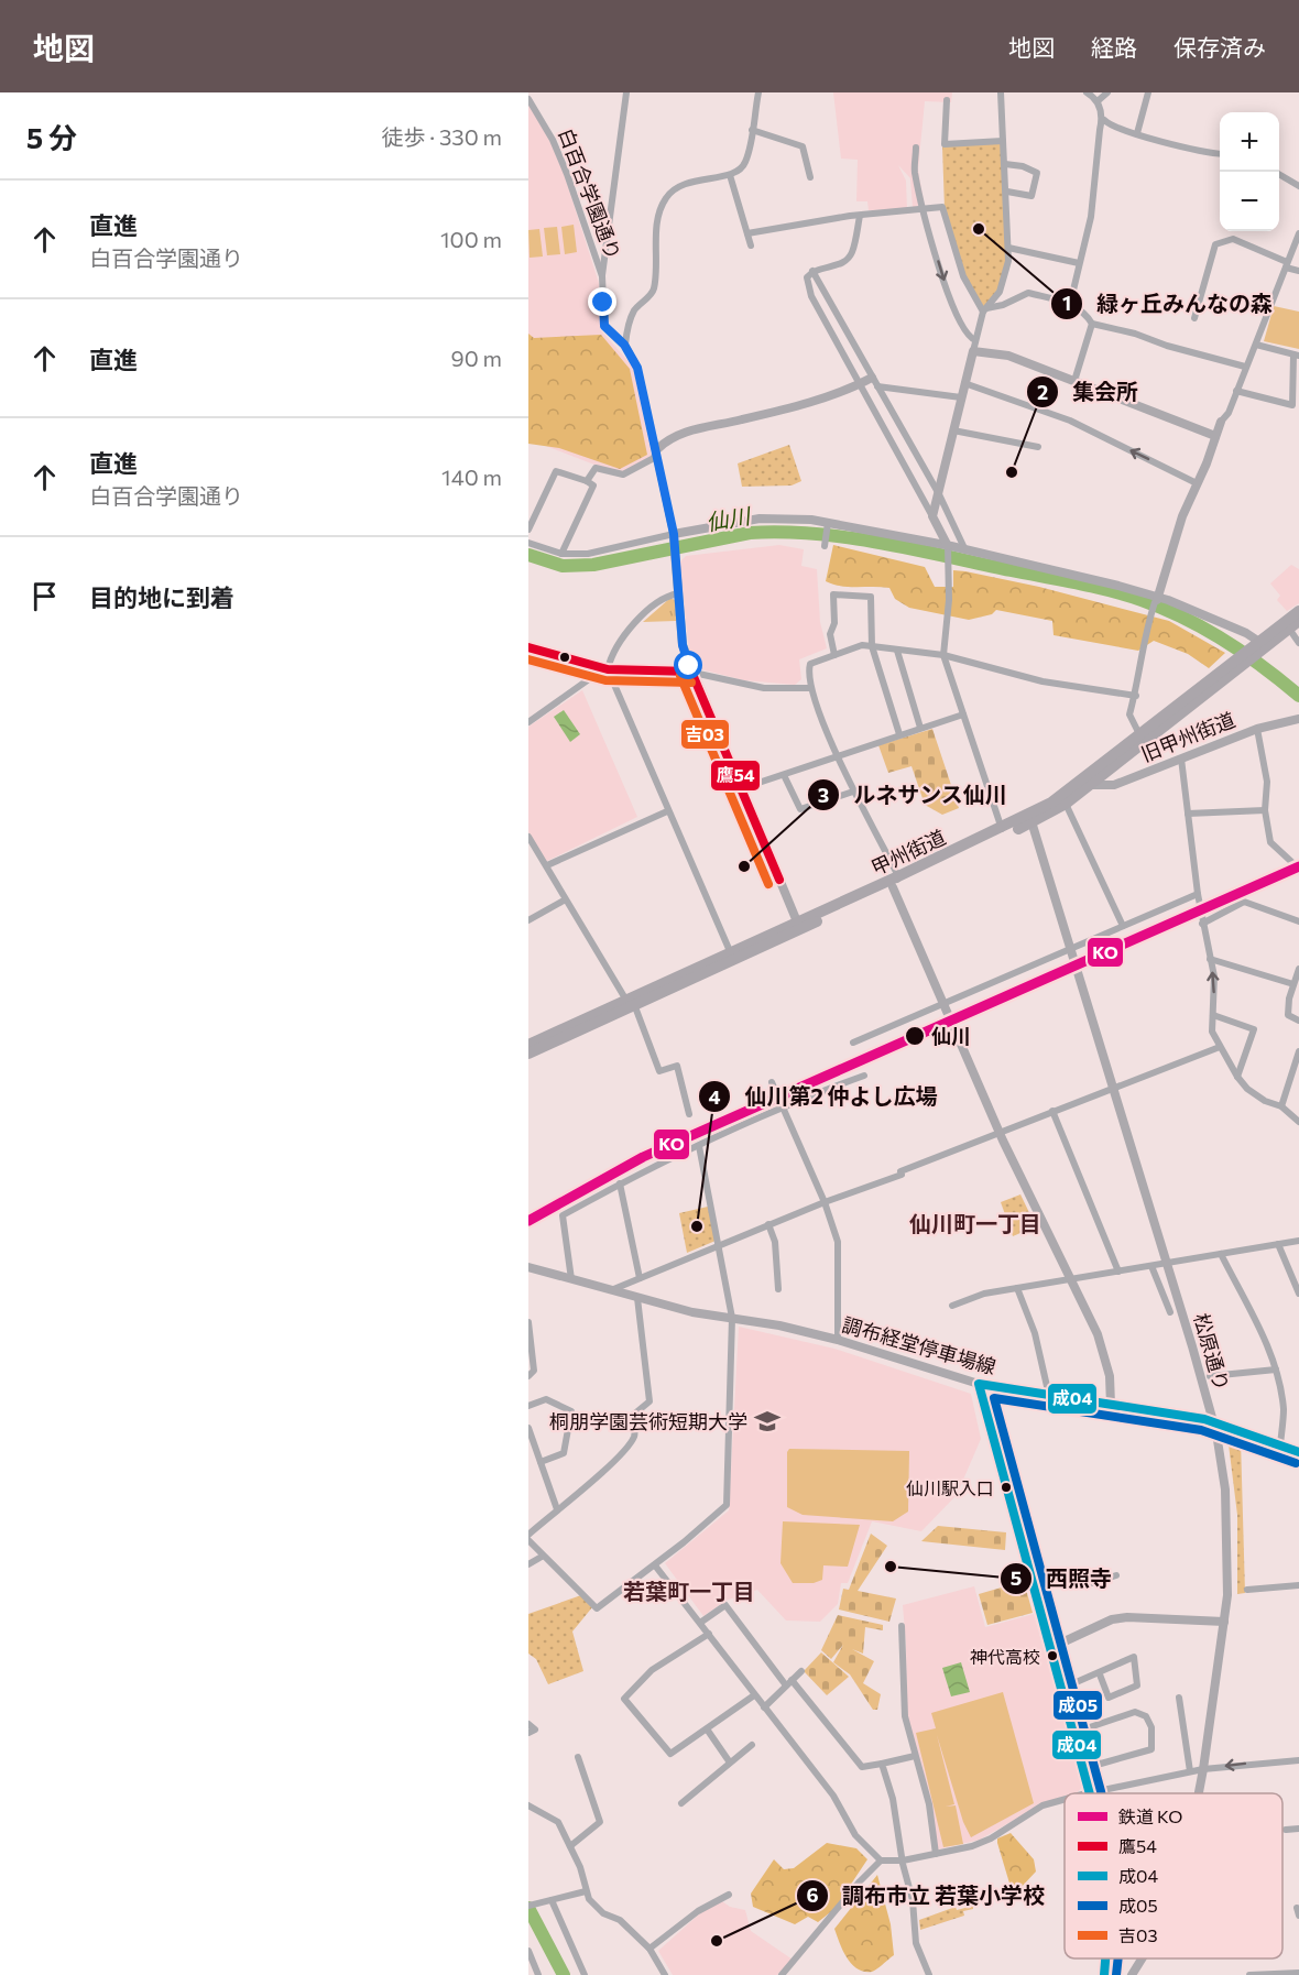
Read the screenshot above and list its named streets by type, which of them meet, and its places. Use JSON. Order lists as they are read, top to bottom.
{
  "streets": {
    "highway": ["甲州街道"],
    "main road": ["旧甲州街道", "調布経堂停車場線", "松原通り"],
    "street": ["白百合学園通り"]
  },
  "crossings": [
    ["旧甲州街道", "甲州街道"],
    ["甲州街道", "松原通り"],
    ["調布経堂停車場線", "松原通り"]
  ],
  "districts": ["仙川町一丁目", "若葉町一丁目"],
  "water": ["仙川"],
  "places": {
    "other": [
      "緑ヶ丘みんなの森",
      "集会所",
      "ルネサンス仙川",
      "仙川",
      "仙川第2 仲よし広場",
      "仙川駅入口",
      "西照寺",
      "神代高校",
      "調布市立 若葉小学校"
    ],
    "school or university": ["桐朋学園芸術短期大学"]
  },
  "lines": [
    "transit line 鷹54",
    "transit line 吉03",
    "rail line KO",
    "transit line 成04",
    "transit line 成05"
  ],
  "legend": [
    "鉄道 KO",
    "鷹54",
    "成04",
    "成05",
    "吉03"
  ],
  "page": {
    "header": "地図",
    "nav": ["地図", "経路", "保存済み"],
    "heading": ["5 分", "徒歩 · 330 m"],
    "map_buttons": ["+", "−"],
    "list": [
      ["直進", "白百合学園通り", "100 m"],
      ["直進", "90 m"],
      ["直進", "白百合学園通り", "140 m"],
      "目的地に到着"
    ]
  }
}
